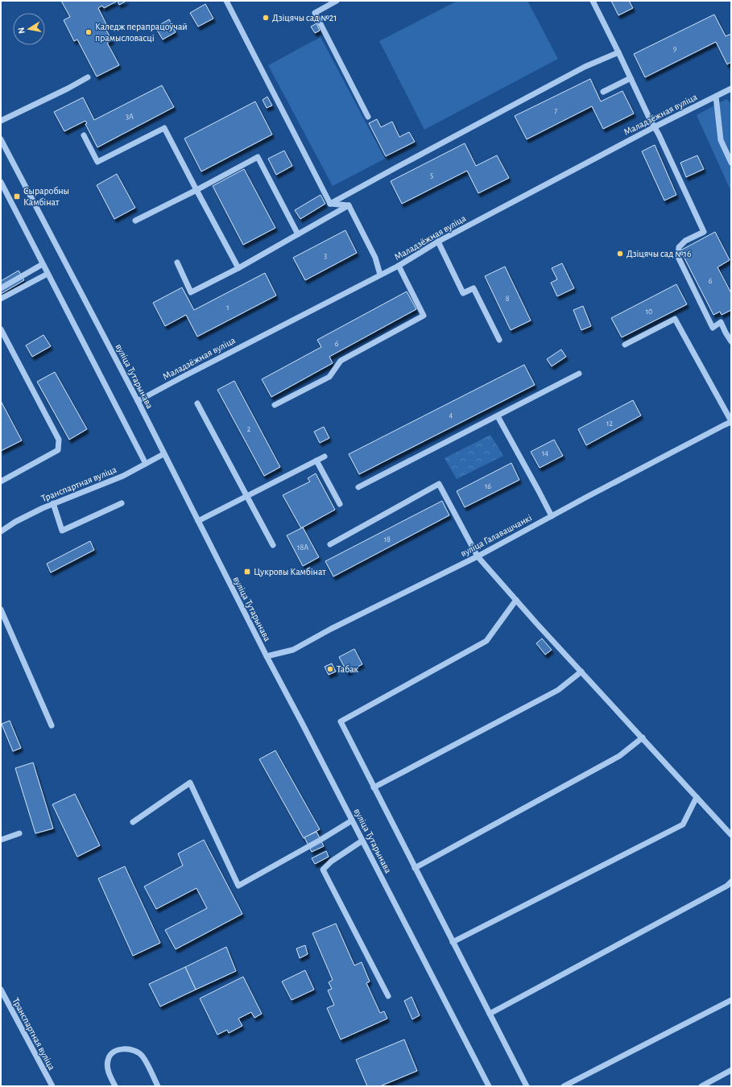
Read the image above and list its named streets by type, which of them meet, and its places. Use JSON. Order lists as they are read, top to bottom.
{
  "streets": {
    "street": [
      "Маладзёжная вуліца",
      "вуліца Тутарынава",
      "Транспартная вуліца",
      "вуліца Галавашчанкі"
    ]
  },
  "crossings": [
    ["Маладзёжная вуліца", "вуліца Тутарынава"],
    ["вуліца Тутарынава", "Транспартная вуліца"],
    ["вуліца Тутарынава", "вуліца Галавашчанкі"]
  ],
  "places": {
    "other": [
      "Дзіцячы сад №21",
      "Каледж перапрацоўчай прамысловасці",
      "Дзіцячы сад №16",
      "Табак"
    ],
    "transit": ["Сыраробны Камбінат", "Цукровы Камбінат"]
  },
  "house_numbers": [
    "9",
    "7",
    "3А",
    "5",
    "3",
    "6",
    "8",
    "1",
    "10",
    "6",
    "4",
    "12",
    "2",
    "14",
    "16",
    "18",
    "18А"
  ],
  "north": "left"
}
